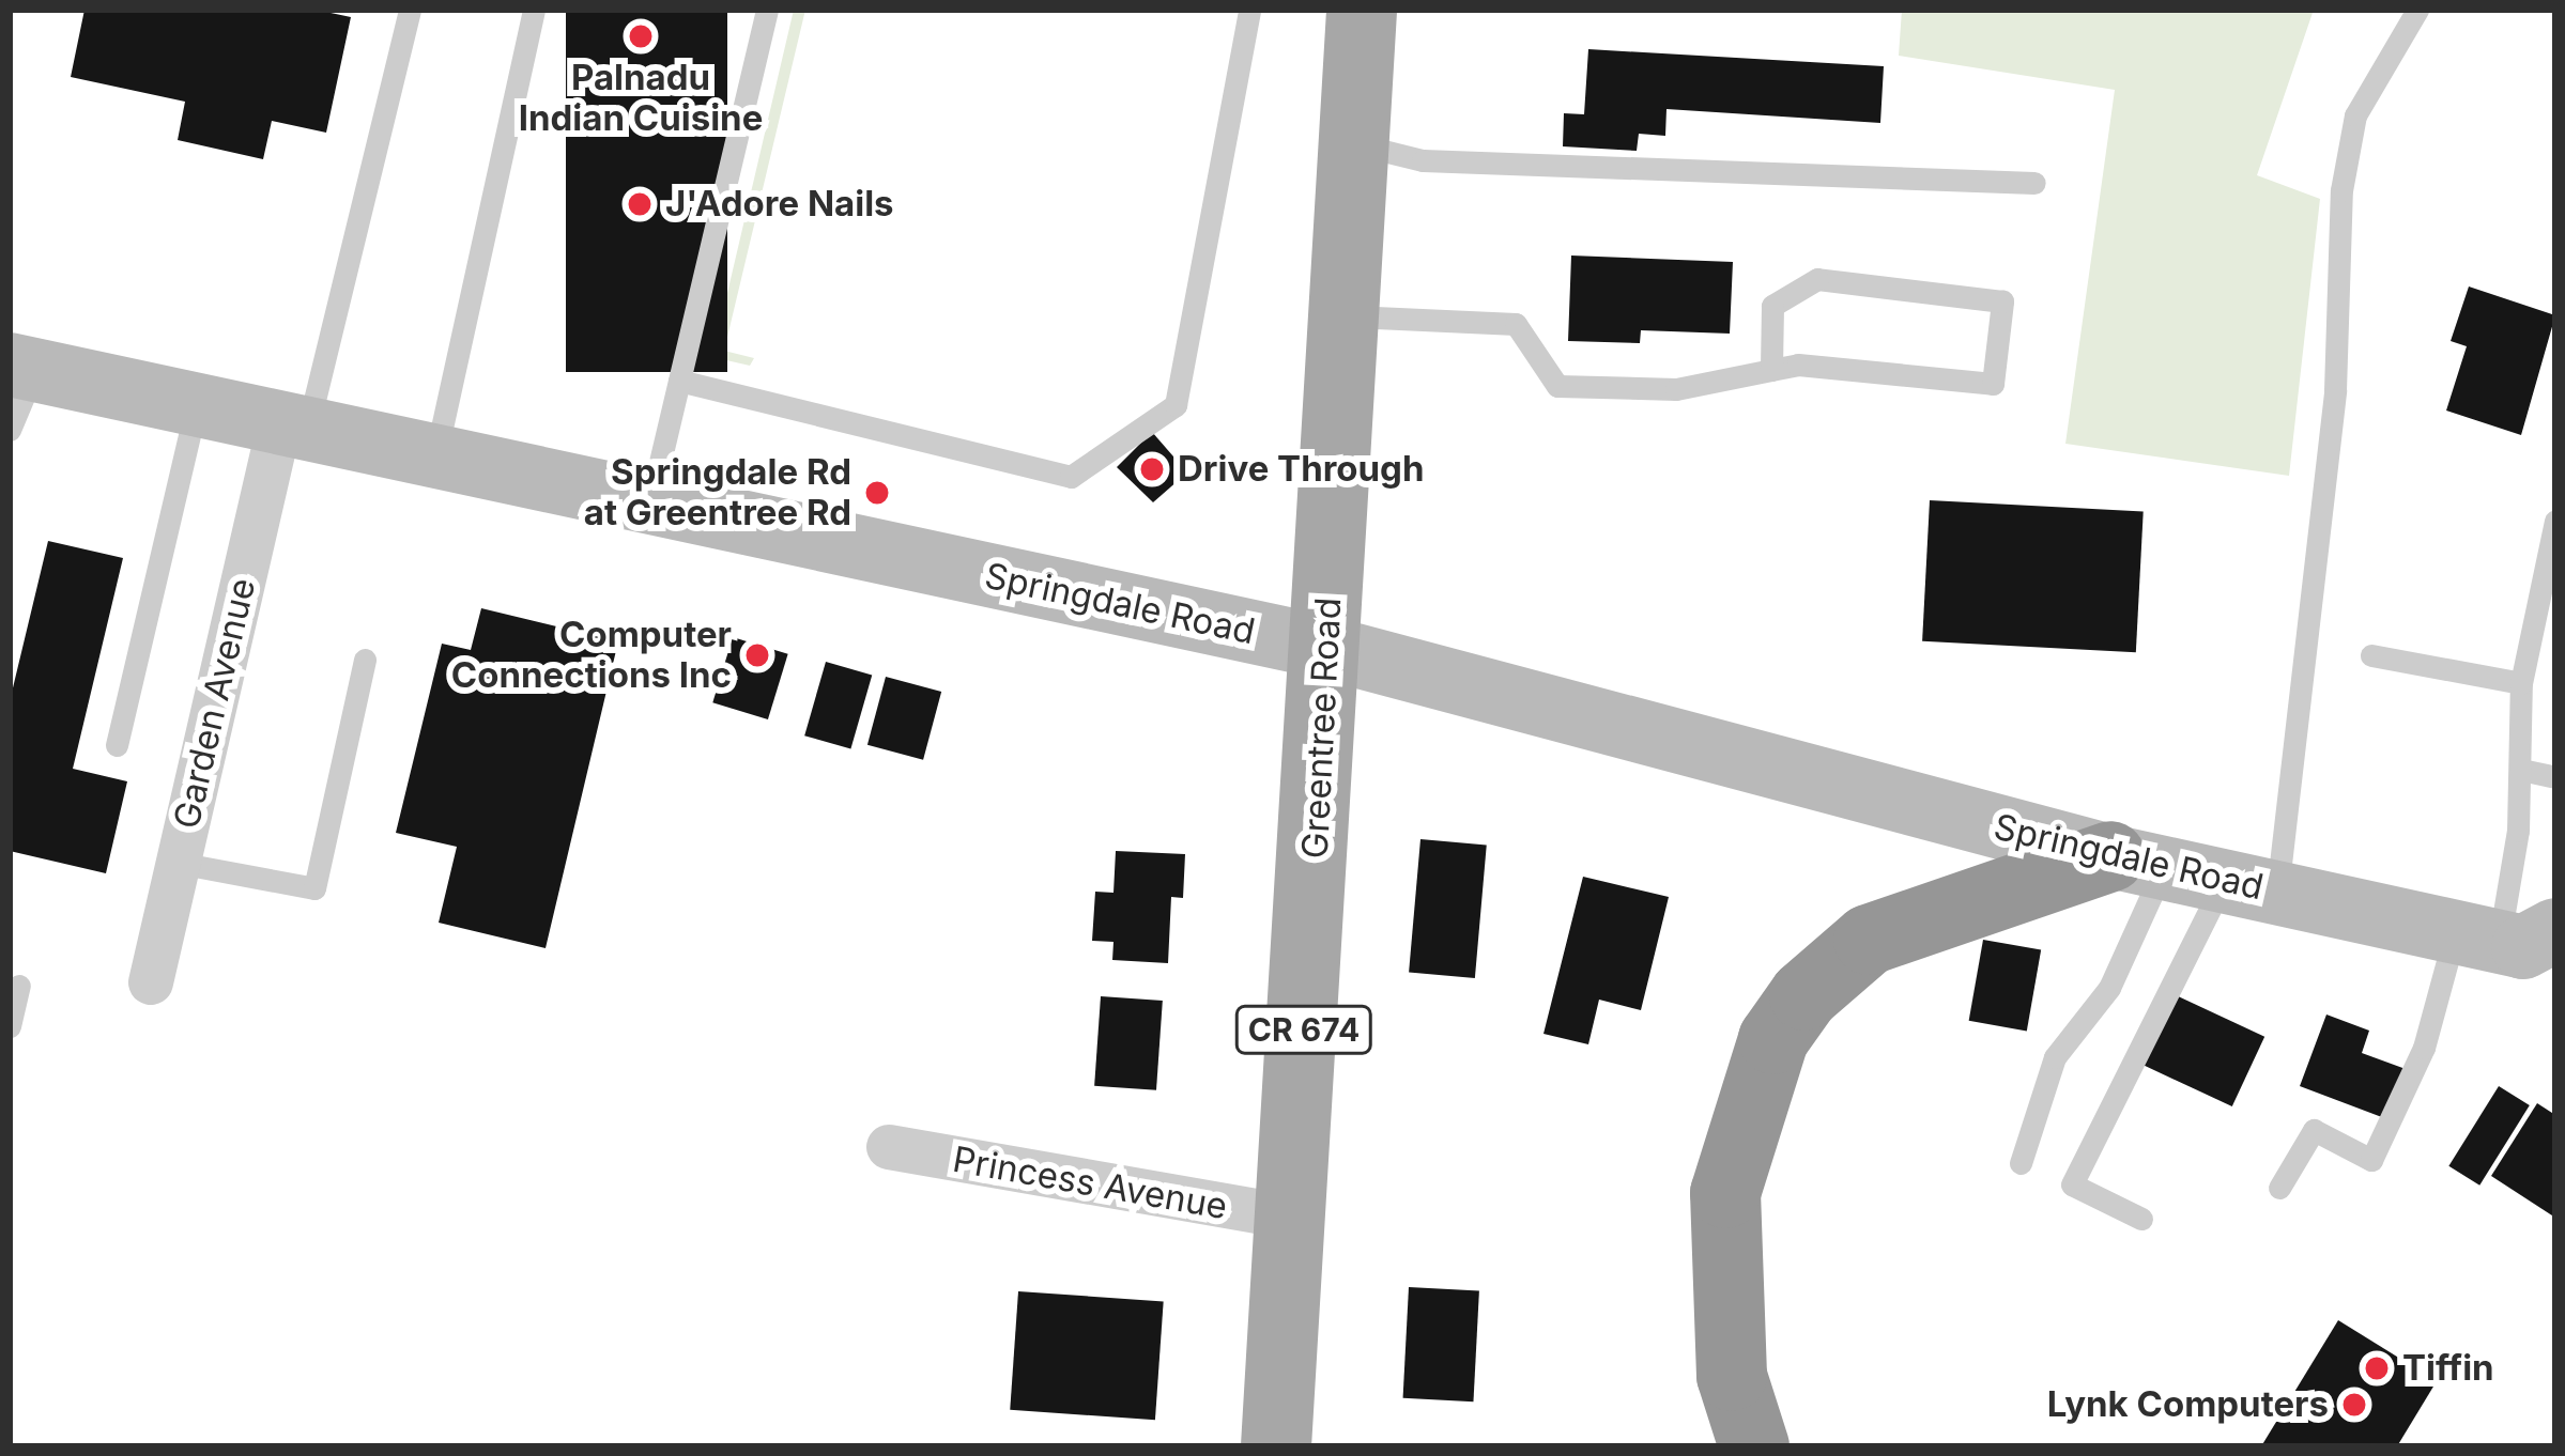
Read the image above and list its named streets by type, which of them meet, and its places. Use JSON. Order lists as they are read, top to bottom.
{
  "streets": {
    "main road": ["Springdale Road", "Greentree Road", "CR 674"],
    "street": ["Garden Avenue", "Princess Avenue"]
  },
  "crossings": [
    ["Springdale Road", "Garden Avenue"],
    ["Springdale Road", "Greentree Road"],
    ["Greentree Road", "Princess Avenue"]
  ],
  "places": [
    "Palnadu Indian Cuisine",
    "J'Adore Nails",
    "Drive Through",
    "Springdale Rd at Greentree Rd",
    "Computer Connections Inc",
    "Tiffin",
    "Lynk Computers"
  ]
}
